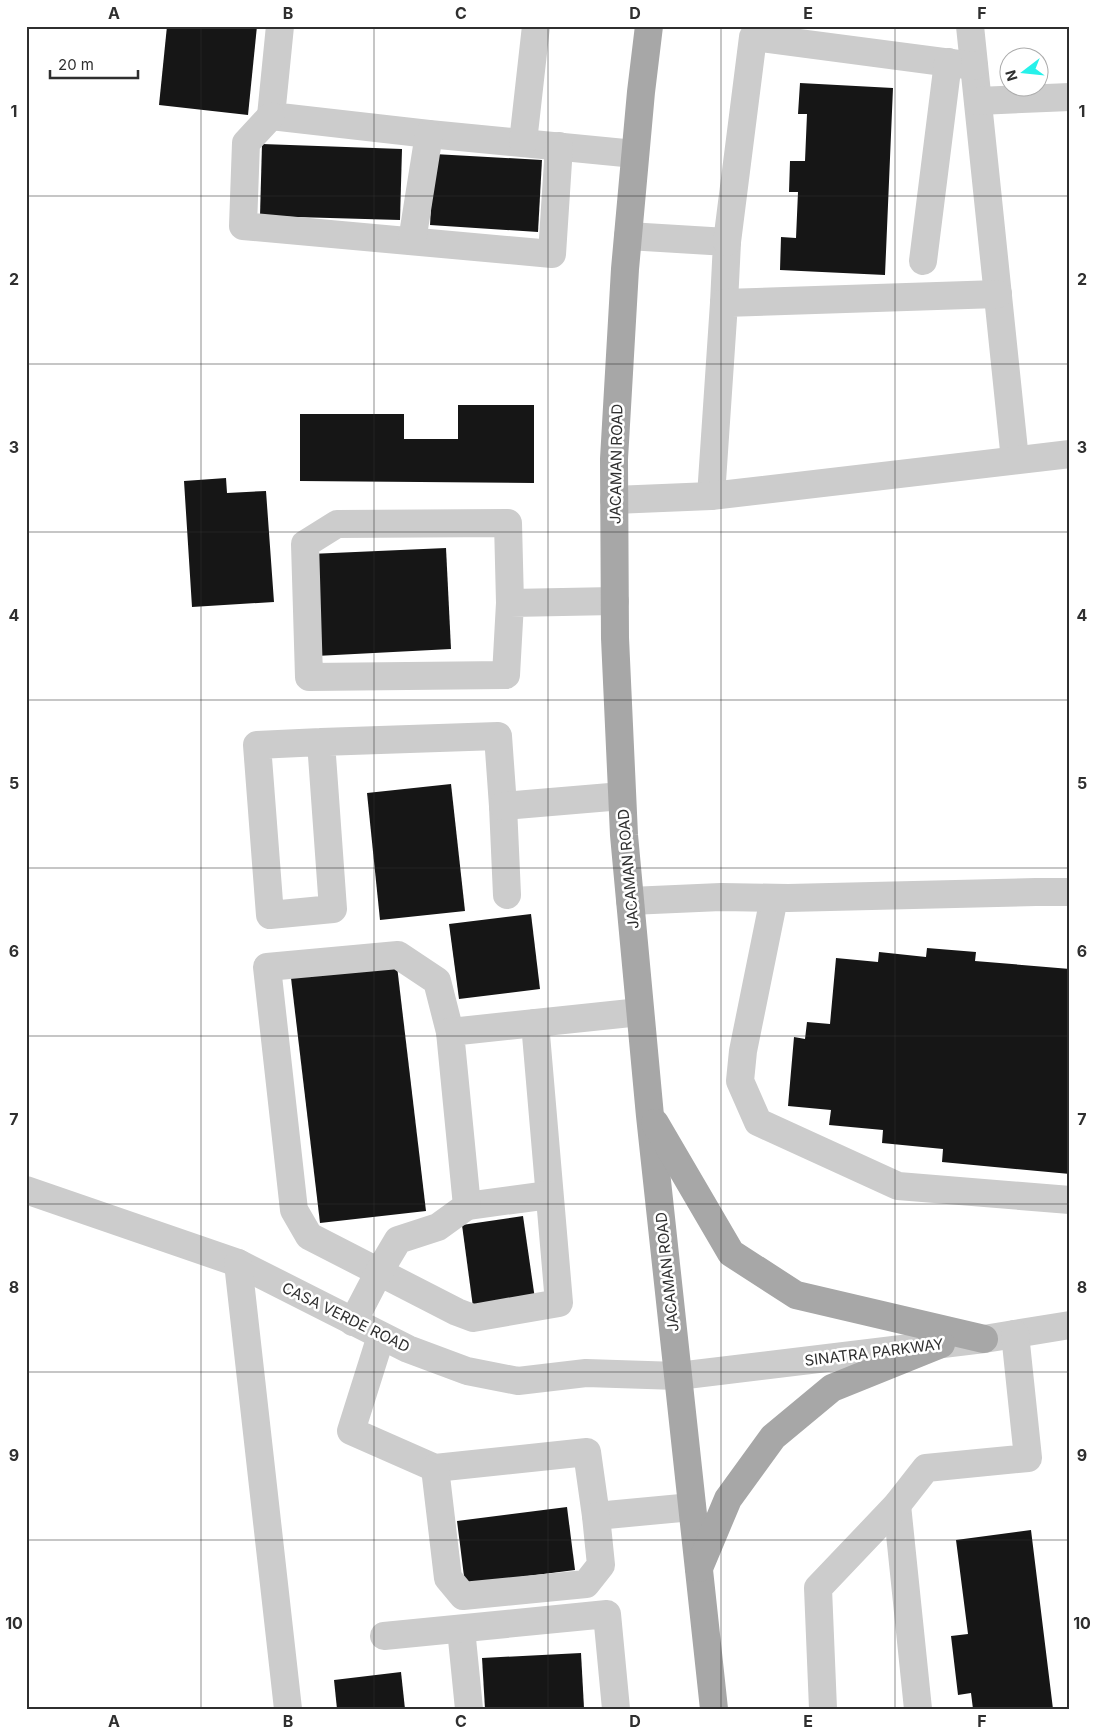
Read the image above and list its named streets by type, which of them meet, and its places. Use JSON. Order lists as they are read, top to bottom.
{
  "streets": {
    "main road": ["JACAMAN ROAD"],
    "street": ["CASA VERDE ROAD", "SINATRA PARKWAY"]
  },
  "crossings": [
    ["JACAMAN ROAD", "CASA VERDE ROAD"],
    ["JACAMAN ROAD", "SINATRA PARKWAY"],
    ["CASA VERDE ROAD", "SINATRA PARKWAY"]
  ],
  "scale_bar": "20 m",
  "north": "left",
  "grid": {
    "columns": [
      "A",
      "B",
      "C",
      "D",
      "E",
      "F"
    ],
    "rows": [
      "1",
      "2",
      "3",
      "4",
      "5",
      "6",
      "7",
      "8",
      "9",
      "10"
    ]
  }
}
